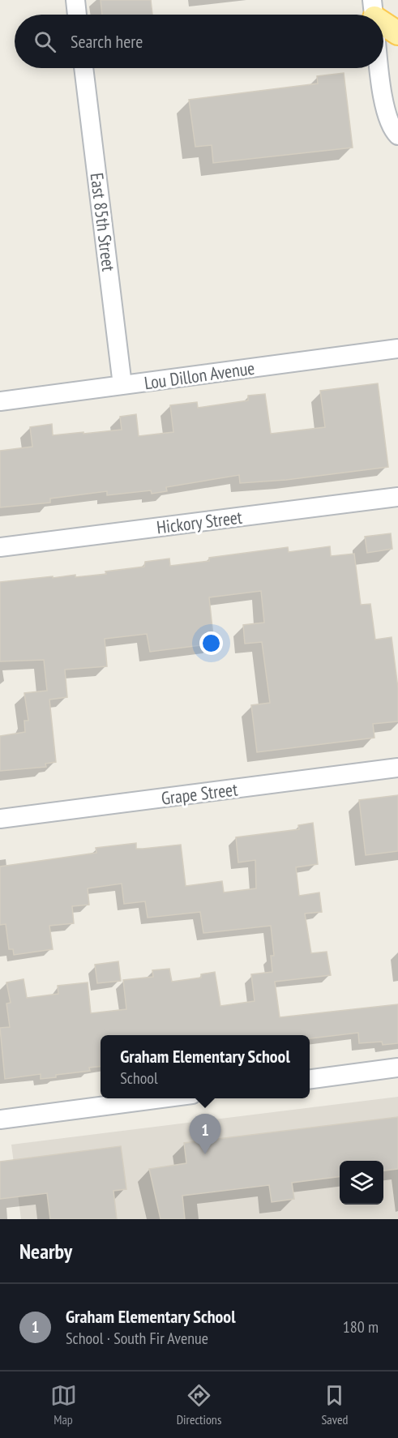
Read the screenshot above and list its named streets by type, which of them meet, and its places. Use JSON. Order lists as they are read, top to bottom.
{
  "streets": {
    "street": [
      "East 85th Street",
      "Lou Dillon Avenue",
      "Hickory Street",
      "Grape Street"
    ]
  },
  "crossings": [
    ["East 85th Street", "Lou Dillon Avenue"]
  ],
  "page": {
    "search": "Search here",
    "popup": ["Graham Elementary School", "School"],
    "pins": "1",
    "heading": "Nearby",
    "list": [
      {
        "mark": "1",
        "name": "Graham Elementary School",
        "note": "School · South Fir Avenue",
        "value": "180 m"
      }
    ],
    "nav": ["Map", "Directions", "Saved"]
  }
}
